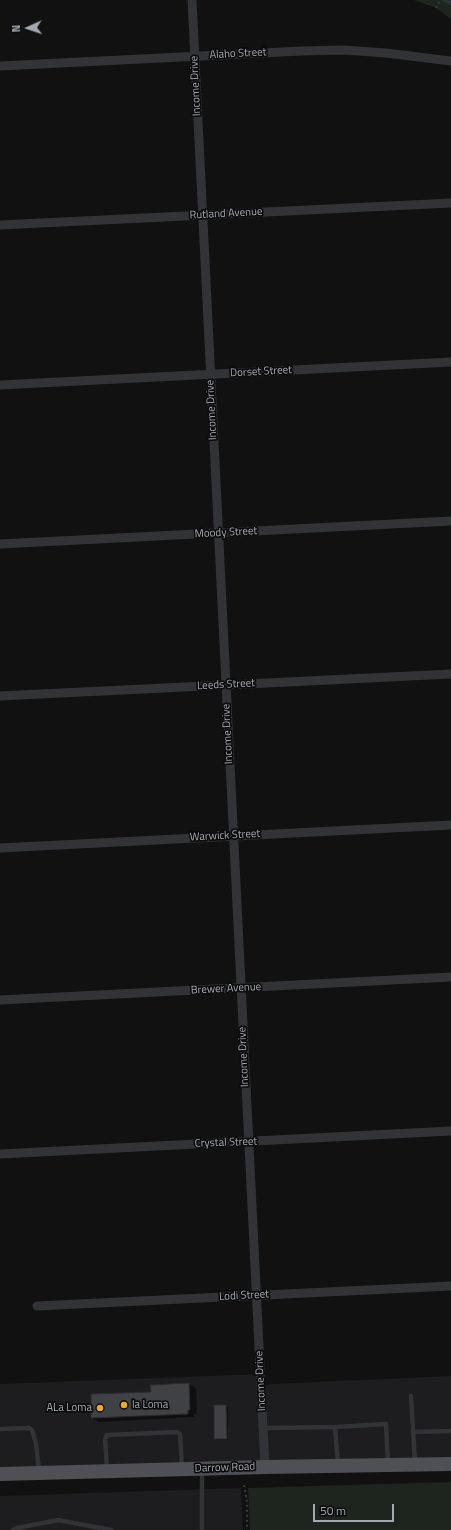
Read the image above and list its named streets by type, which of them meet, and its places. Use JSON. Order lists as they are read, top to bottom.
{
  "streets": {
    "main road": ["Darrow Road"],
    "street": [
      "Alaho Street",
      "Income Drive",
      "Rutland Avenue",
      "Dorset Street",
      "Moody Street",
      "Leeds Street",
      "Warwick Street",
      "Brewer Avenue",
      "Crystal Street",
      "Lodi Street"
    ]
  },
  "crossings": [
    ["Alaho Street", "Income Drive"],
    ["Income Drive", "Rutland Avenue"],
    ["Income Drive", "Dorset Street"],
    ["Income Drive", "Moody Street"],
    ["Income Drive", "Leeds Street"],
    ["Income Drive", "Warwick Street"],
    ["Income Drive", "Brewer Avenue"],
    ["Income Drive", "Crystal Street"],
    ["Income Drive", "Lodi Street"],
    ["Income Drive", "Darrow Road"]
  ],
  "places": ["la Loma", "ALa Loma"],
  "scale_bar": "50 m",
  "north": "left"
}
